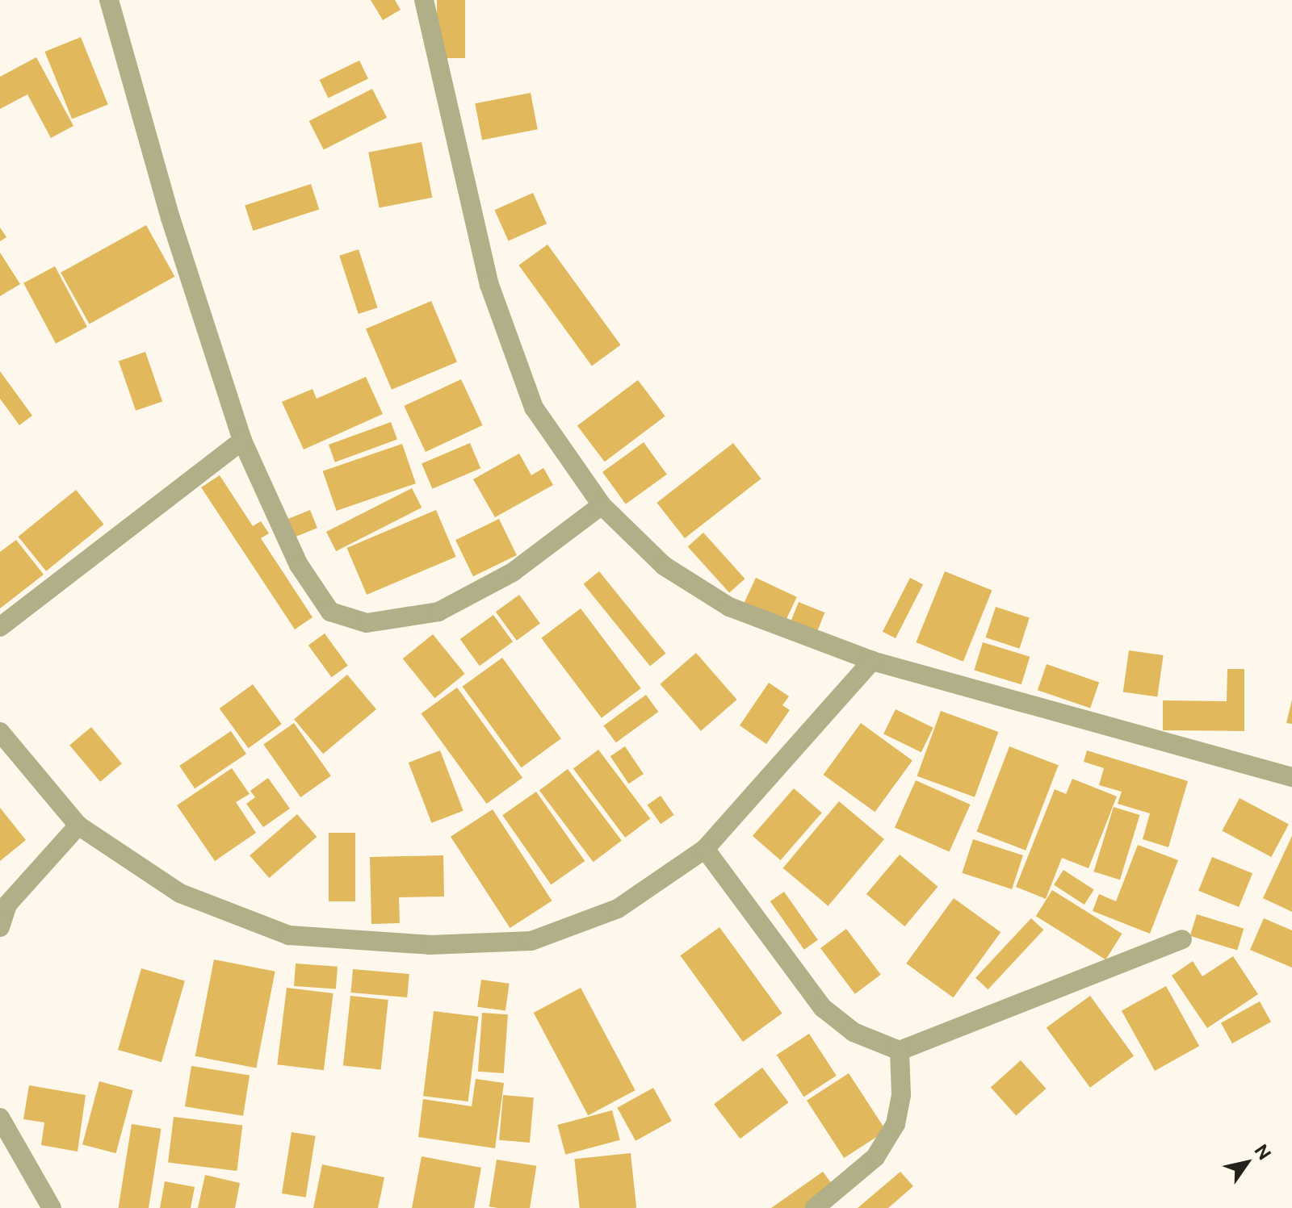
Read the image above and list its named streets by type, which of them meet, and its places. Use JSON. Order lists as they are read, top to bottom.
{
  "north": "top right"
}
